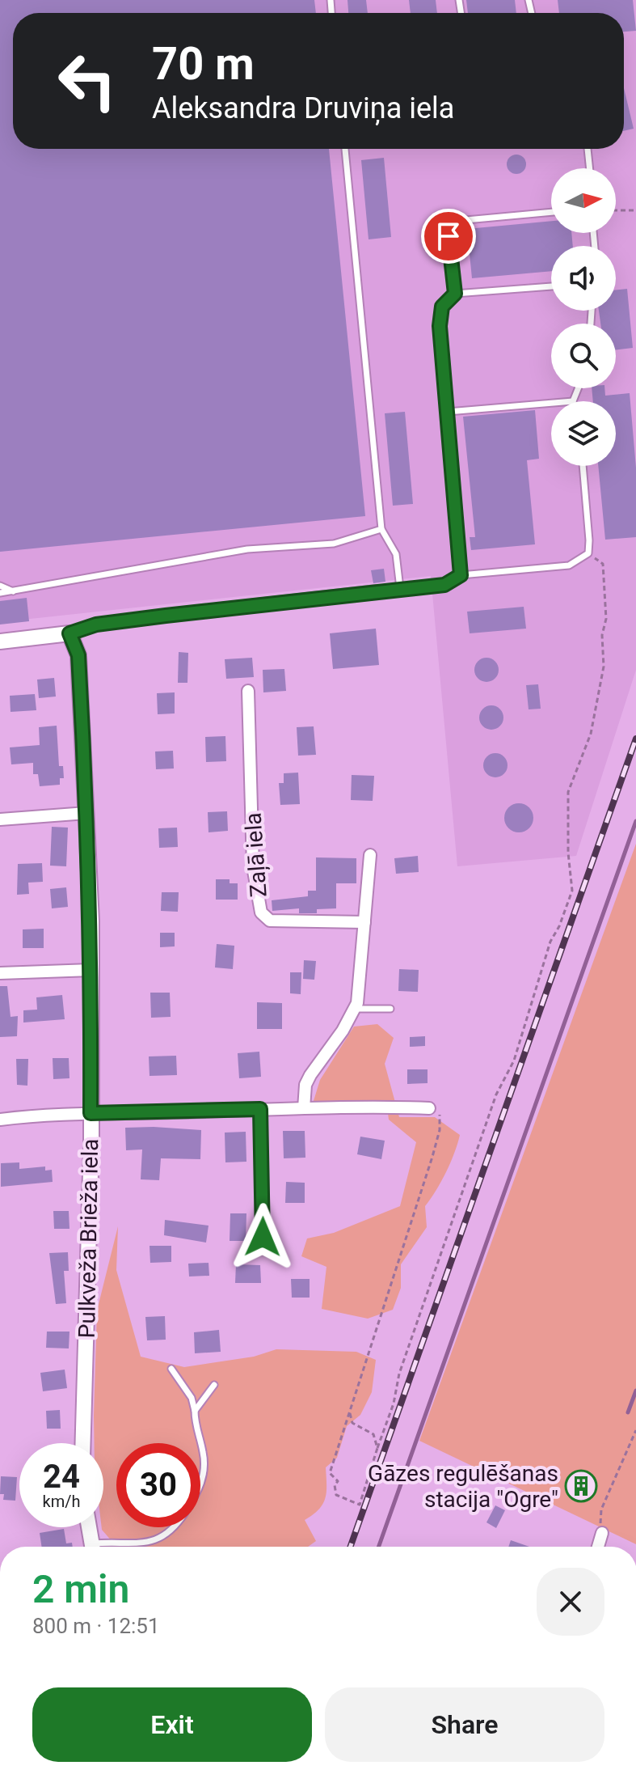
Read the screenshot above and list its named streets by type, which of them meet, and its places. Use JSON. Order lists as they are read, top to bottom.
{
  "streets": {
    "street": ["Zaļā iela", "Pulkveža Brieža iela"]
  },
  "places": {
    "building": ["Gāzes regulēšanas stacija \"Ogre\""]
  },
  "north": "right",
  "page": {
    "turn": ["70 m", "Aleksandra Druviņa iela"],
    "speed": "24 km/h",
    "limit": "30",
    "heading": ["2 min", "800 m · 12:51"],
    "buttons": ["Exit", "Share"]
  }
}
